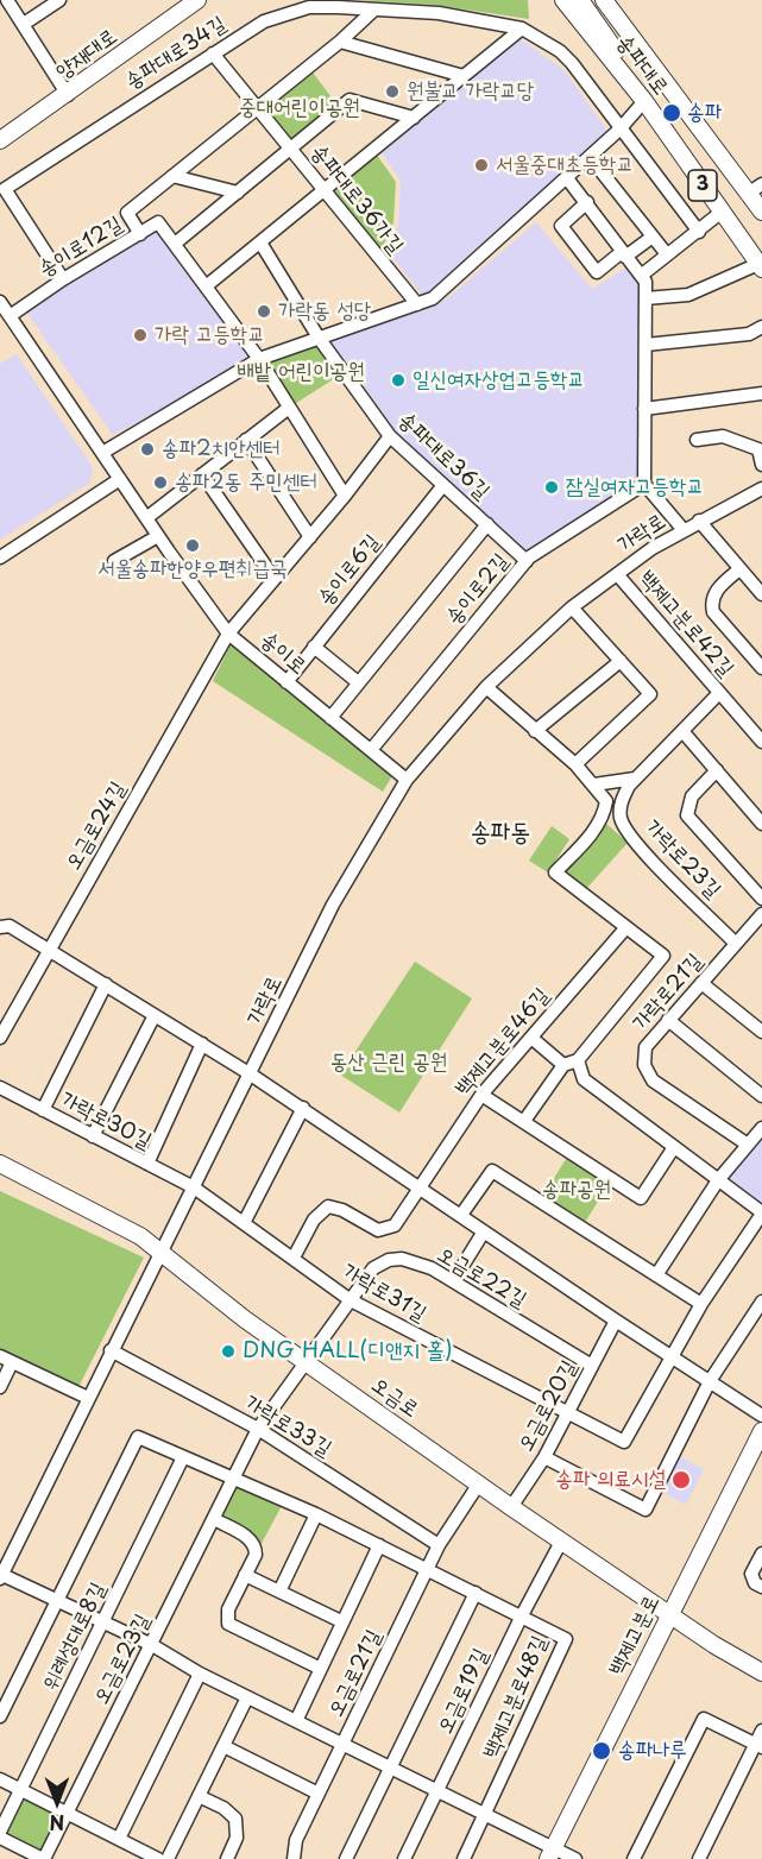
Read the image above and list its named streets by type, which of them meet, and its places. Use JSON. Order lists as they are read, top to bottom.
{
  "streets": {
    "main road": [
      "양재대로",
      "송파대로",
      "3",
      "오금로",
      "백제고분로"
    ],
    "street": [
      "송파대로34길",
      "송파대로36가길",
      "송이로12길",
      "송파대로36길",
      "가락로",
      "송이로6길",
      "송이로2길",
      "백제고분로42길",
      "송이로",
      "오금로24길",
      "가락로23길",
      "가락로21길",
      "백제고분로46길",
      "가락로30길",
      "오금로22길",
      "가락로31길",
      "오금로20길",
      "가락로33길",
      "위례성대로8길",
      "오금로23길",
      "오금로21길",
      "오금로19길",
      "백제고분로48길"
    ]
  },
  "crossings": [
    ["송파대로34길", "송파대로36가길"],
    ["송파대로34길", "송이로12길"],
    ["송파대로", "3"],
    ["송파대로36가길", "송이로12길"],
    ["송이로12길", "송이로"],
    ["송파대로36길", "송이로6길"],
    ["송파대로36길", "송이로2길"],
    ["송파대로36길", "오금로24길"],
    ["가락로", "송이로2길"],
    ["가락로", "백제고분로42길"],
    ["가락로", "송이로"],
    ["가락로", "가락로30길"],
    ["가락로", "가락로31길"],
    ["가락로", "오금로"],
    ["가락로", "가락로33길"],
    ["송이로6길", "송이로"],
    ["송이로2길", "송이로"],
    ["백제고분로42길", "가락로23길"],
    ["송이로", "오금로24길"],
    ["가락로23길", "가락로21길"],
    ["백제고분로46길", "가락로31길"],
    ["가락로30길", "가락로31길"],
    ["오금로22길", "가락로31길"],
    ["오금로22길", "오금로"],
    ["오금로22길", "오금로20길"],
    ["오금로22길", "오금로23길"],
    ["가락로31길", "오금로20길"],
    ["오금로", "오금로20길"],
    ["오금로", "백제고분로"],
    ["오금로", "오금로23길"],
    ["오금로", "오금로21길"],
    ["오금로", "오금로19길"],
    ["가락로33길", "오금로23길"],
    ["가락로33길", "오금로21길"],
    ["오금로19길", "백제고분로48길"]
  ],
  "districts": ["송파동"],
  "parks": [
    "중대어린이공원",
    "배밭 어린이공원",
    "동산 근린 공원",
    "송파공원"
  ],
  "places": [
    "원불교 가락교당",
    "송파",
    "서울중대초등학교",
    "가락동 성당",
    "가락 고등학교",
    "일신여자상업고등학교",
    "송파2치안센터",
    "송파2동 주민센터",
    "잠실여자고등학교",
    "서울송파한양우편취급국",
    "DNG HALL(디앤지 홀)",
    "송파 의료시설",
    "송파나루"
  ],
  "north": "bottom"
}
